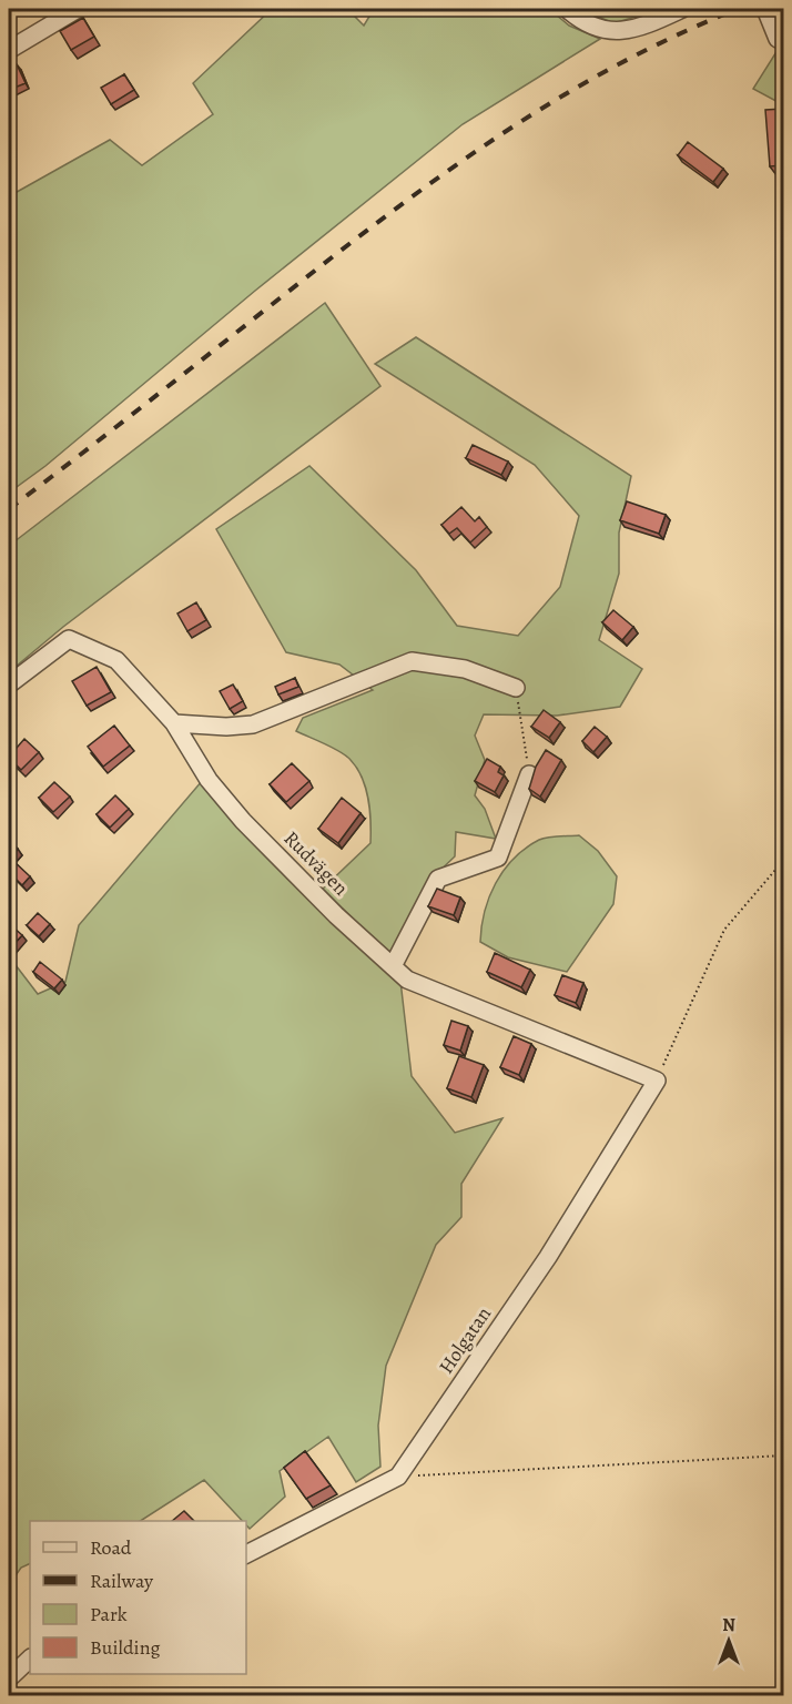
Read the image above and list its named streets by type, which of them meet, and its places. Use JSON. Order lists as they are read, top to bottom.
{
  "streets": {
    "street": ["Rudvägen", "Holgatan"]
  },
  "crossings": [
    ["Rudvägen", "Holgatan"]
  ],
  "legend": [
    "Road",
    "Railway",
    "Park",
    "Building"
  ],
  "north": "top"
}
